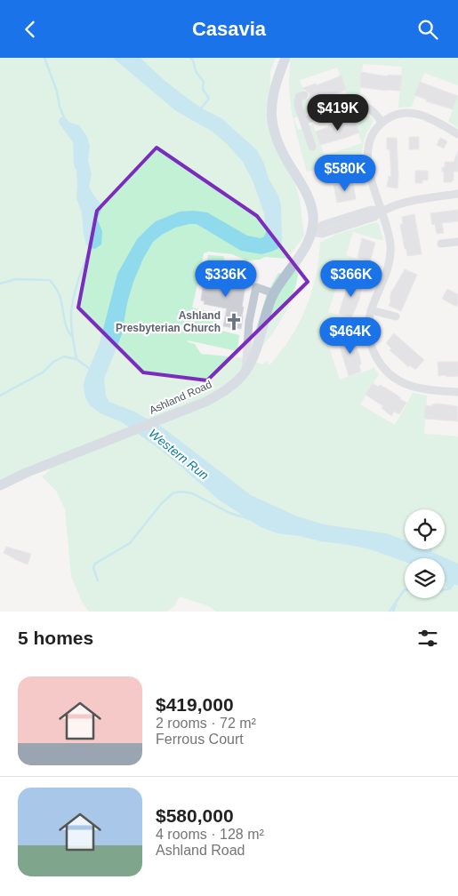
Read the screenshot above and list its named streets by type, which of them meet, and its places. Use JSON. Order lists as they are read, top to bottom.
{
  "streets": {
    "main road": ["Ashland Road"]
  },
  "water": ["Western Run"],
  "places": {
    "church": ["Ashland Presbyterian Church"]
  },
  "page": {
    "header": "Casavia",
    "price": [
      "$419K",
      "$580K",
      "$336K",
      "$366K",
      "$464K"
    ],
    "heading": "5 homes",
    "list": [
      {
        "name": "$419,000",
        "note": "2 rooms · 72 m² · Ferrous Court"
      },
      {
        "name": "$580,000",
        "note": "4 rooms · 128 m² · Ashland Road"
      }
    ]
  }
}
